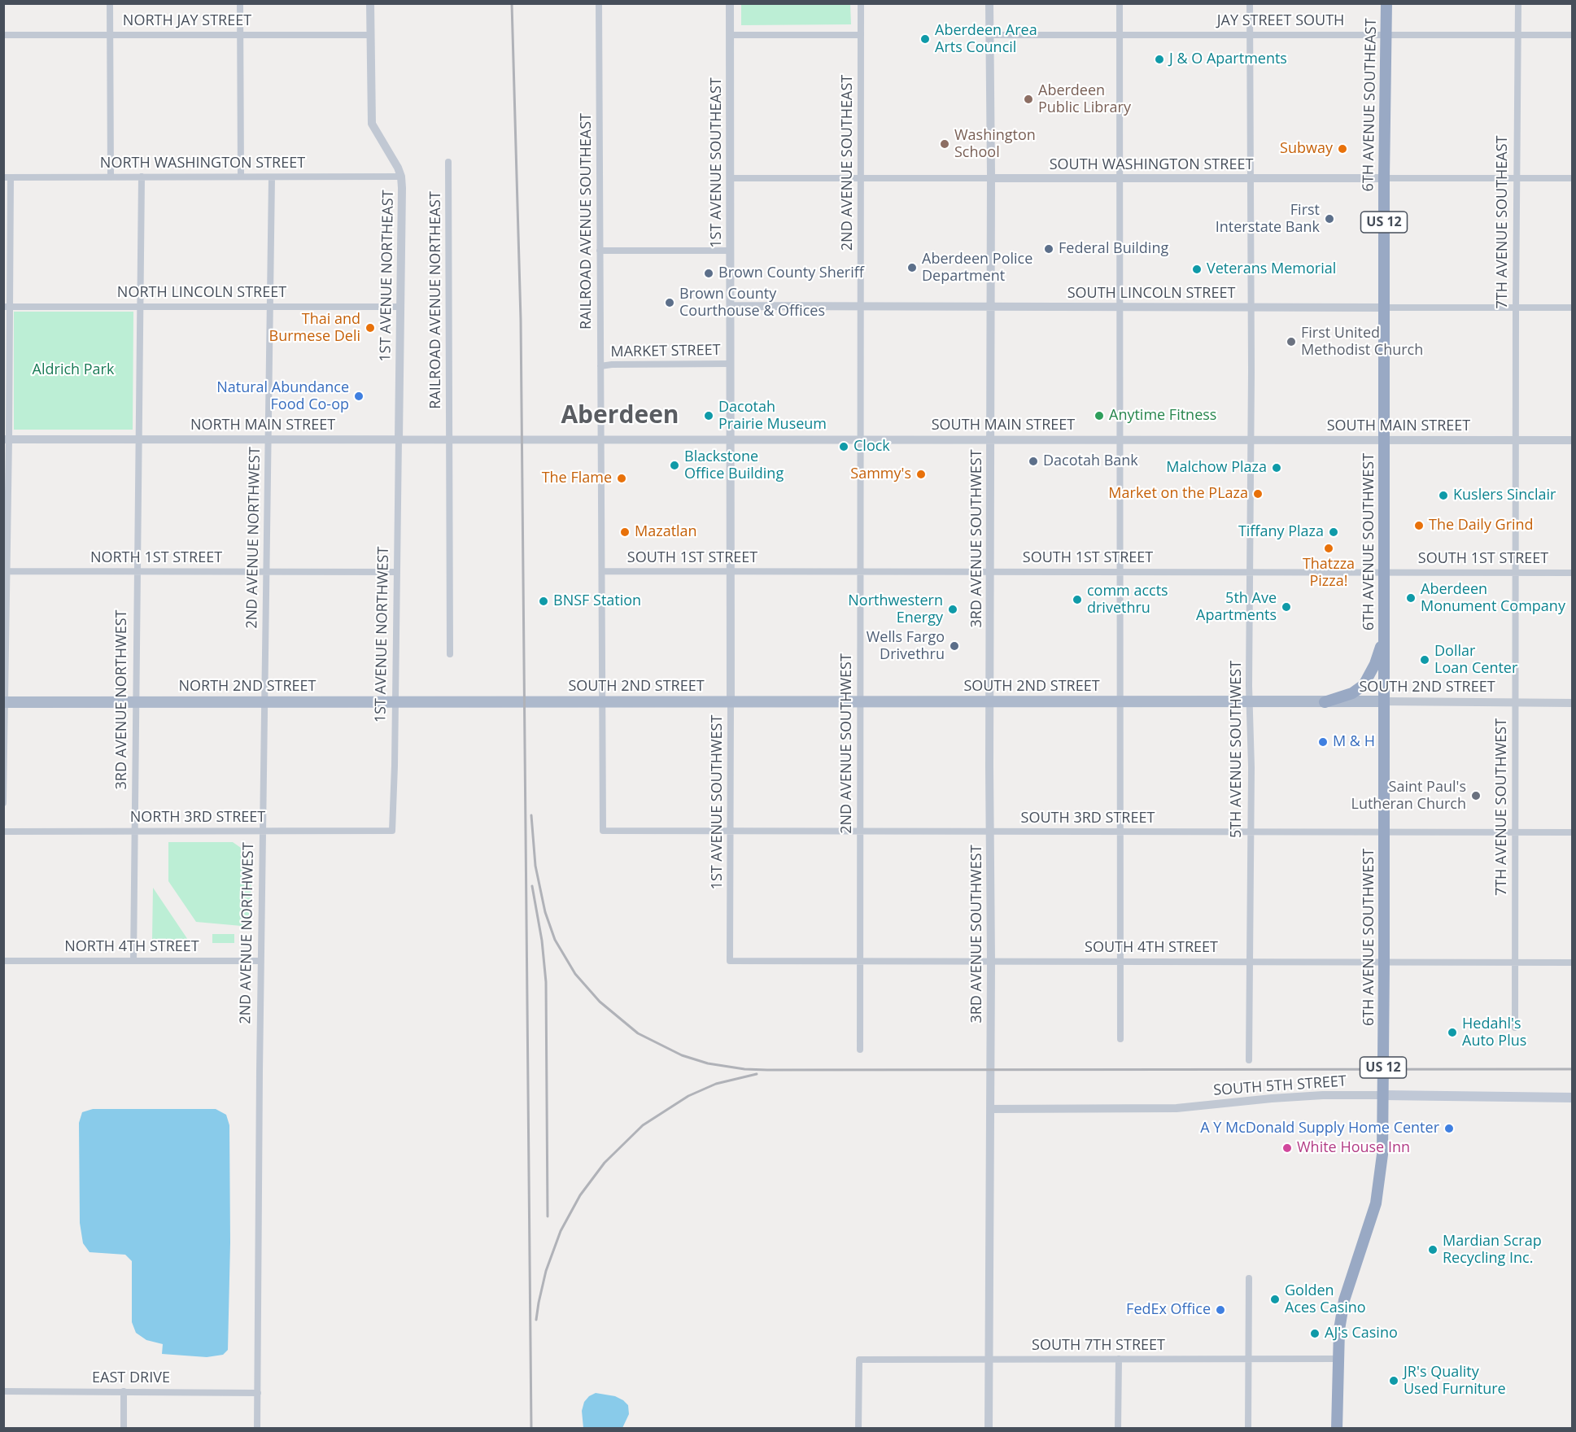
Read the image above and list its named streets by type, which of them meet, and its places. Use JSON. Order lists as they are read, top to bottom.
{
  "streets": {
    "highway": ["6TH AVENUE SOUTHEAST", "US 12", "6TH AVENUE SOUTHWEST"],
    "main road": ["NORTH 2ND STREET", "SOUTH 2ND STREET", "SOUTH 5TH STREET"],
    "street": [
      "NORTH JAY STREET",
      "JAY STREET SOUTH",
      "1ST AVENUE SOUTHEAST",
      "2ND AVENUE SOUTHEAST",
      "NORTH WASHINGTON STREET",
      "SOUTH WASHINGTON STREET",
      "RAILROAD AVENUE SOUTHEAST",
      "7TH AVENUE SOUTHEAST",
      "1ST AVENUE NORTHEAST",
      "NORTH LINCOLN STREET",
      "SOUTH LINCOLN STREET",
      "RAILROAD AVENUE NORTHEAST",
      "MARKET STREET",
      "NORTH MAIN STREET",
      "SOUTH MAIN STREET",
      "2ND AVENUE NORTHWEST",
      "3RD AVENUE SOUTHWEST",
      "NORTH 1ST STREET",
      "SOUTH 1ST STREET",
      "1ST AVENUE NORTHWEST",
      "3RD AVENUE NORTHWEST",
      "2ND AVENUE SOUTHWEST",
      "5TH AVENUE SOUTHWEST",
      "1ST AVENUE SOUTHWEST",
      "7TH AVENUE SOUTHWEST",
      "NORTH 3RD STREET",
      "SOUTH 3RD STREET",
      "NORTH 4TH STREET",
      "SOUTH 4TH STREET",
      "SOUTH 7TH STREET",
      "EAST DRIVE"
    ]
  },
  "crossings": [
    ["NORTH JAY STREET", "1ST AVENUE NORTHEAST"],
    ["JAY STREET SOUTH", "6TH AVENUE SOUTHEAST"],
    ["JAY STREET SOUTH", "7TH AVENUE SOUTHEAST"],
    ["JAY STREET SOUTH", "3RD AVENUE SOUTHWEST"],
    ["JAY STREET SOUTH", "5TH AVENUE SOUTHWEST"],
    ["6TH AVENUE SOUTHEAST", "SOUTH WASHINGTON STREET"],
    ["6TH AVENUE SOUTHEAST", "SOUTH LINCOLN STREET"],
    ["6TH AVENUE SOUTHEAST", "SOUTH MAIN STREET"],
    ["6TH AVENUE SOUTHEAST", "6TH AVENUE SOUTHWEST"],
    ["1ST AVENUE SOUTHEAST", "SOUTH WASHINGTON STREET"],
    ["1ST AVENUE SOUTHEAST", "SOUTH LINCOLN STREET"],
    ["1ST AVENUE SOUTHEAST", "MARKET STREET"],
    ["1ST AVENUE SOUTHEAST", "SOUTH MAIN STREET"],
    ["1ST AVENUE SOUTHEAST", "1ST AVENUE SOUTHWEST"],
    ["2ND AVENUE SOUTHEAST", "SOUTH WASHINGTON STREET"],
    ["2ND AVENUE SOUTHEAST", "SOUTH LINCOLN STREET"],
    ["2ND AVENUE SOUTHEAST", "SOUTH MAIN STREET"],
    ["2ND AVENUE SOUTHEAST", "2ND AVENUE SOUTHWEST"],
    ["NORTH WASHINGTON STREET", "1ST AVENUE NORTHEAST"],
    ["NORTH WASHINGTON STREET", "2ND AVENUE NORTHWEST"],
    ["NORTH WASHINGTON STREET", "3RD AVENUE NORTHWEST"],
    ["SOUTH WASHINGTON STREET", "7TH AVENUE SOUTHEAST"],
    ["SOUTH WASHINGTON STREET", "3RD AVENUE SOUTHWEST"],
    ["SOUTH WASHINGTON STREET", "5TH AVENUE SOUTHWEST"],
    ["RAILROAD AVENUE SOUTHEAST", "MARKET STREET"],
    ["RAILROAD AVENUE SOUTHEAST", "SOUTH MAIN STREET"],
    ["RAILROAD AVENUE SOUTHEAST", "SOUTH 1ST STREET"],
    ["RAILROAD AVENUE SOUTHEAST", "SOUTH 3RD STREET"],
    ["7TH AVENUE SOUTHEAST", "SOUTH LINCOLN STREET"],
    ["7TH AVENUE SOUTHEAST", "SOUTH MAIN STREET"],
    ["7TH AVENUE SOUTHEAST", "7TH AVENUE SOUTHWEST"],
    ["1ST AVENUE NORTHEAST", "NORTH LINCOLN STREET"],
    ["1ST AVENUE NORTHEAST", "NORTH MAIN STREET"],
    ["1ST AVENUE NORTHEAST", "1ST AVENUE NORTHWEST"],
    ["NORTH LINCOLN STREET", "2ND AVENUE NORTHWEST"],
    ["NORTH LINCOLN STREET", "3RD AVENUE NORTHWEST"],
    ["SOUTH LINCOLN STREET", "3RD AVENUE SOUTHWEST"],
    ["SOUTH LINCOLN STREET", "5TH AVENUE SOUTHWEST"],
    ["RAILROAD AVENUE NORTHEAST", "NORTH MAIN STREET"],
    ["NORTH MAIN STREET", "SOUTH MAIN STREET"],
    ["NORTH MAIN STREET", "2ND AVENUE NORTHWEST"],
    ["NORTH MAIN STREET", "1ST AVENUE NORTHWEST"],
    ["NORTH MAIN STREET", "3RD AVENUE NORTHWEST"],
    ["SOUTH MAIN STREET", "3RD AVENUE SOUTHWEST"],
    ["SOUTH MAIN STREET", "6TH AVENUE SOUTHWEST"],
    ["SOUTH MAIN STREET", "2ND AVENUE SOUTHWEST"],
    ["SOUTH MAIN STREET", "5TH AVENUE SOUTHWEST"],
    ["SOUTH MAIN STREET", "1ST AVENUE SOUTHWEST"],
    ["SOUTH MAIN STREET", "7TH AVENUE SOUTHWEST"],
    ["2ND AVENUE NORTHWEST", "NORTH 1ST STREET"],
    ["2ND AVENUE NORTHWEST", "NORTH 2ND STREET"],
    ["2ND AVENUE NORTHWEST", "NORTH 3RD STREET"],
    ["2ND AVENUE NORTHWEST", "NORTH 4TH STREET"],
    ["2ND AVENUE NORTHWEST", "EAST DRIVE"],
    ["3RD AVENUE SOUTHWEST", "SOUTH 1ST STREET"],
    ["3RD AVENUE SOUTHWEST", "SOUTH 2ND STREET"],
    ["3RD AVENUE SOUTHWEST", "SOUTH 3RD STREET"],
    ["3RD AVENUE SOUTHWEST", "SOUTH 4TH STREET"],
    ["3RD AVENUE SOUTHWEST", "SOUTH 5TH STREET"],
    ["3RD AVENUE SOUTHWEST", "SOUTH 7TH STREET"],
    ["6TH AVENUE SOUTHWEST", "SOUTH 1ST STREET"],
    ["6TH AVENUE SOUTHWEST", "SOUTH 2ND STREET"],
    ["6TH AVENUE SOUTHWEST", "SOUTH 3RD STREET"],
    ["6TH AVENUE SOUTHWEST", "SOUTH 4TH STREET"],
    ["6TH AVENUE SOUTHWEST", "SOUTH 5TH STREET"],
    ["6TH AVENUE SOUTHWEST", "SOUTH 7TH STREET"],
    ["NORTH 1ST STREET", "1ST AVENUE NORTHWEST"],
    ["NORTH 1ST STREET", "3RD AVENUE NORTHWEST"],
    ["SOUTH 1ST STREET", "2ND AVENUE SOUTHWEST"],
    ["SOUTH 1ST STREET", "5TH AVENUE SOUTHWEST"],
    ["SOUTH 1ST STREET", "1ST AVENUE SOUTHWEST"],
    ["SOUTH 1ST STREET", "7TH AVENUE SOUTHWEST"],
    ["1ST AVENUE NORTHWEST", "NORTH 3RD STREET"],
    ["NORTH 2ND STREET", "SOUTH 2ND STREET"],
    ["NORTH 2ND STREET", "3RD AVENUE NORTHWEST"],
    ["SOUTH 2ND STREET", "2ND AVENUE SOUTHWEST"],
    ["SOUTH 2ND STREET", "5TH AVENUE SOUTHWEST"],
    ["SOUTH 2ND STREET", "1ST AVENUE SOUTHWEST"],
    ["SOUTH 2ND STREET", "7TH AVENUE SOUTHWEST"],
    ["3RD AVENUE NORTHWEST", "NORTH 3RD STREET"],
    ["3RD AVENUE NORTHWEST", "NORTH 4TH STREET"],
    ["2ND AVENUE SOUTHWEST", "SOUTH 3RD STREET"],
    ["2ND AVENUE SOUTHWEST", "SOUTH 4TH STREET"],
    ["5TH AVENUE SOUTHWEST", "SOUTH 3RD STREET"],
    ["5TH AVENUE SOUTHWEST", "SOUTH 4TH STREET"],
    ["1ST AVENUE SOUTHWEST", "SOUTH 3RD STREET"],
    ["1ST AVENUE SOUTHWEST", "SOUTH 4TH STREET"],
    ["7TH AVENUE SOUTHWEST", "SOUTH 3RD STREET"],
    ["7TH AVENUE SOUTHWEST", "SOUTH 4TH STREET"]
  ],
  "districts": ["Aberdeen"],
  "parks": ["Aldrich Park"],
  "places": [
    "Aberdeen Area Arts Council",
    "J & O Apartments",
    "Aberdeen Public Library",
    "Washington School",
    "Subway",
    "First Interstate Bank",
    "Federal Building",
    "Aberdeen Police Department",
    "Veterans Memorial",
    "Brown County Sheriff",
    "Brown County Courthouse & Offices",
    "Thai and Burmese Deli",
    "First United Methodist Church",
    "Natural Abundance Food Co-op",
    "Dacotah Prairie Museum",
    "Anytime Fitness",
    "Clock",
    "Dacotah Bank",
    "Blackstone Office Building",
    "Malchow Plaza",
    "Sammy's",
    "The Flame",
    "Market on the PLaza",
    "Kuslers Sinclair",
    "The Daily Grind",
    "Mazatlan",
    "Tiffany Plaza",
    "Thatzza Pizza!",
    "Aberdeen Monument Company",
    "comm accts drivethru",
    "BNSF Station",
    "5th Ave Apartments",
    "Northwestern Energy",
    "Wells Fargo Drivethru",
    "Dollar Loan Center",
    "M & H",
    "Saint Paul's Lutheran Church",
    "Hedahl's Auto Plus",
    "A Y McDonald Supply Home Center",
    "White House Inn",
    "Mardian Scrap Recycling Inc.",
    "Golden Aces Casino",
    "FedEx Office",
    "AJ's Casino",
    "JR's Quality Used Furniture"
  ]
}
